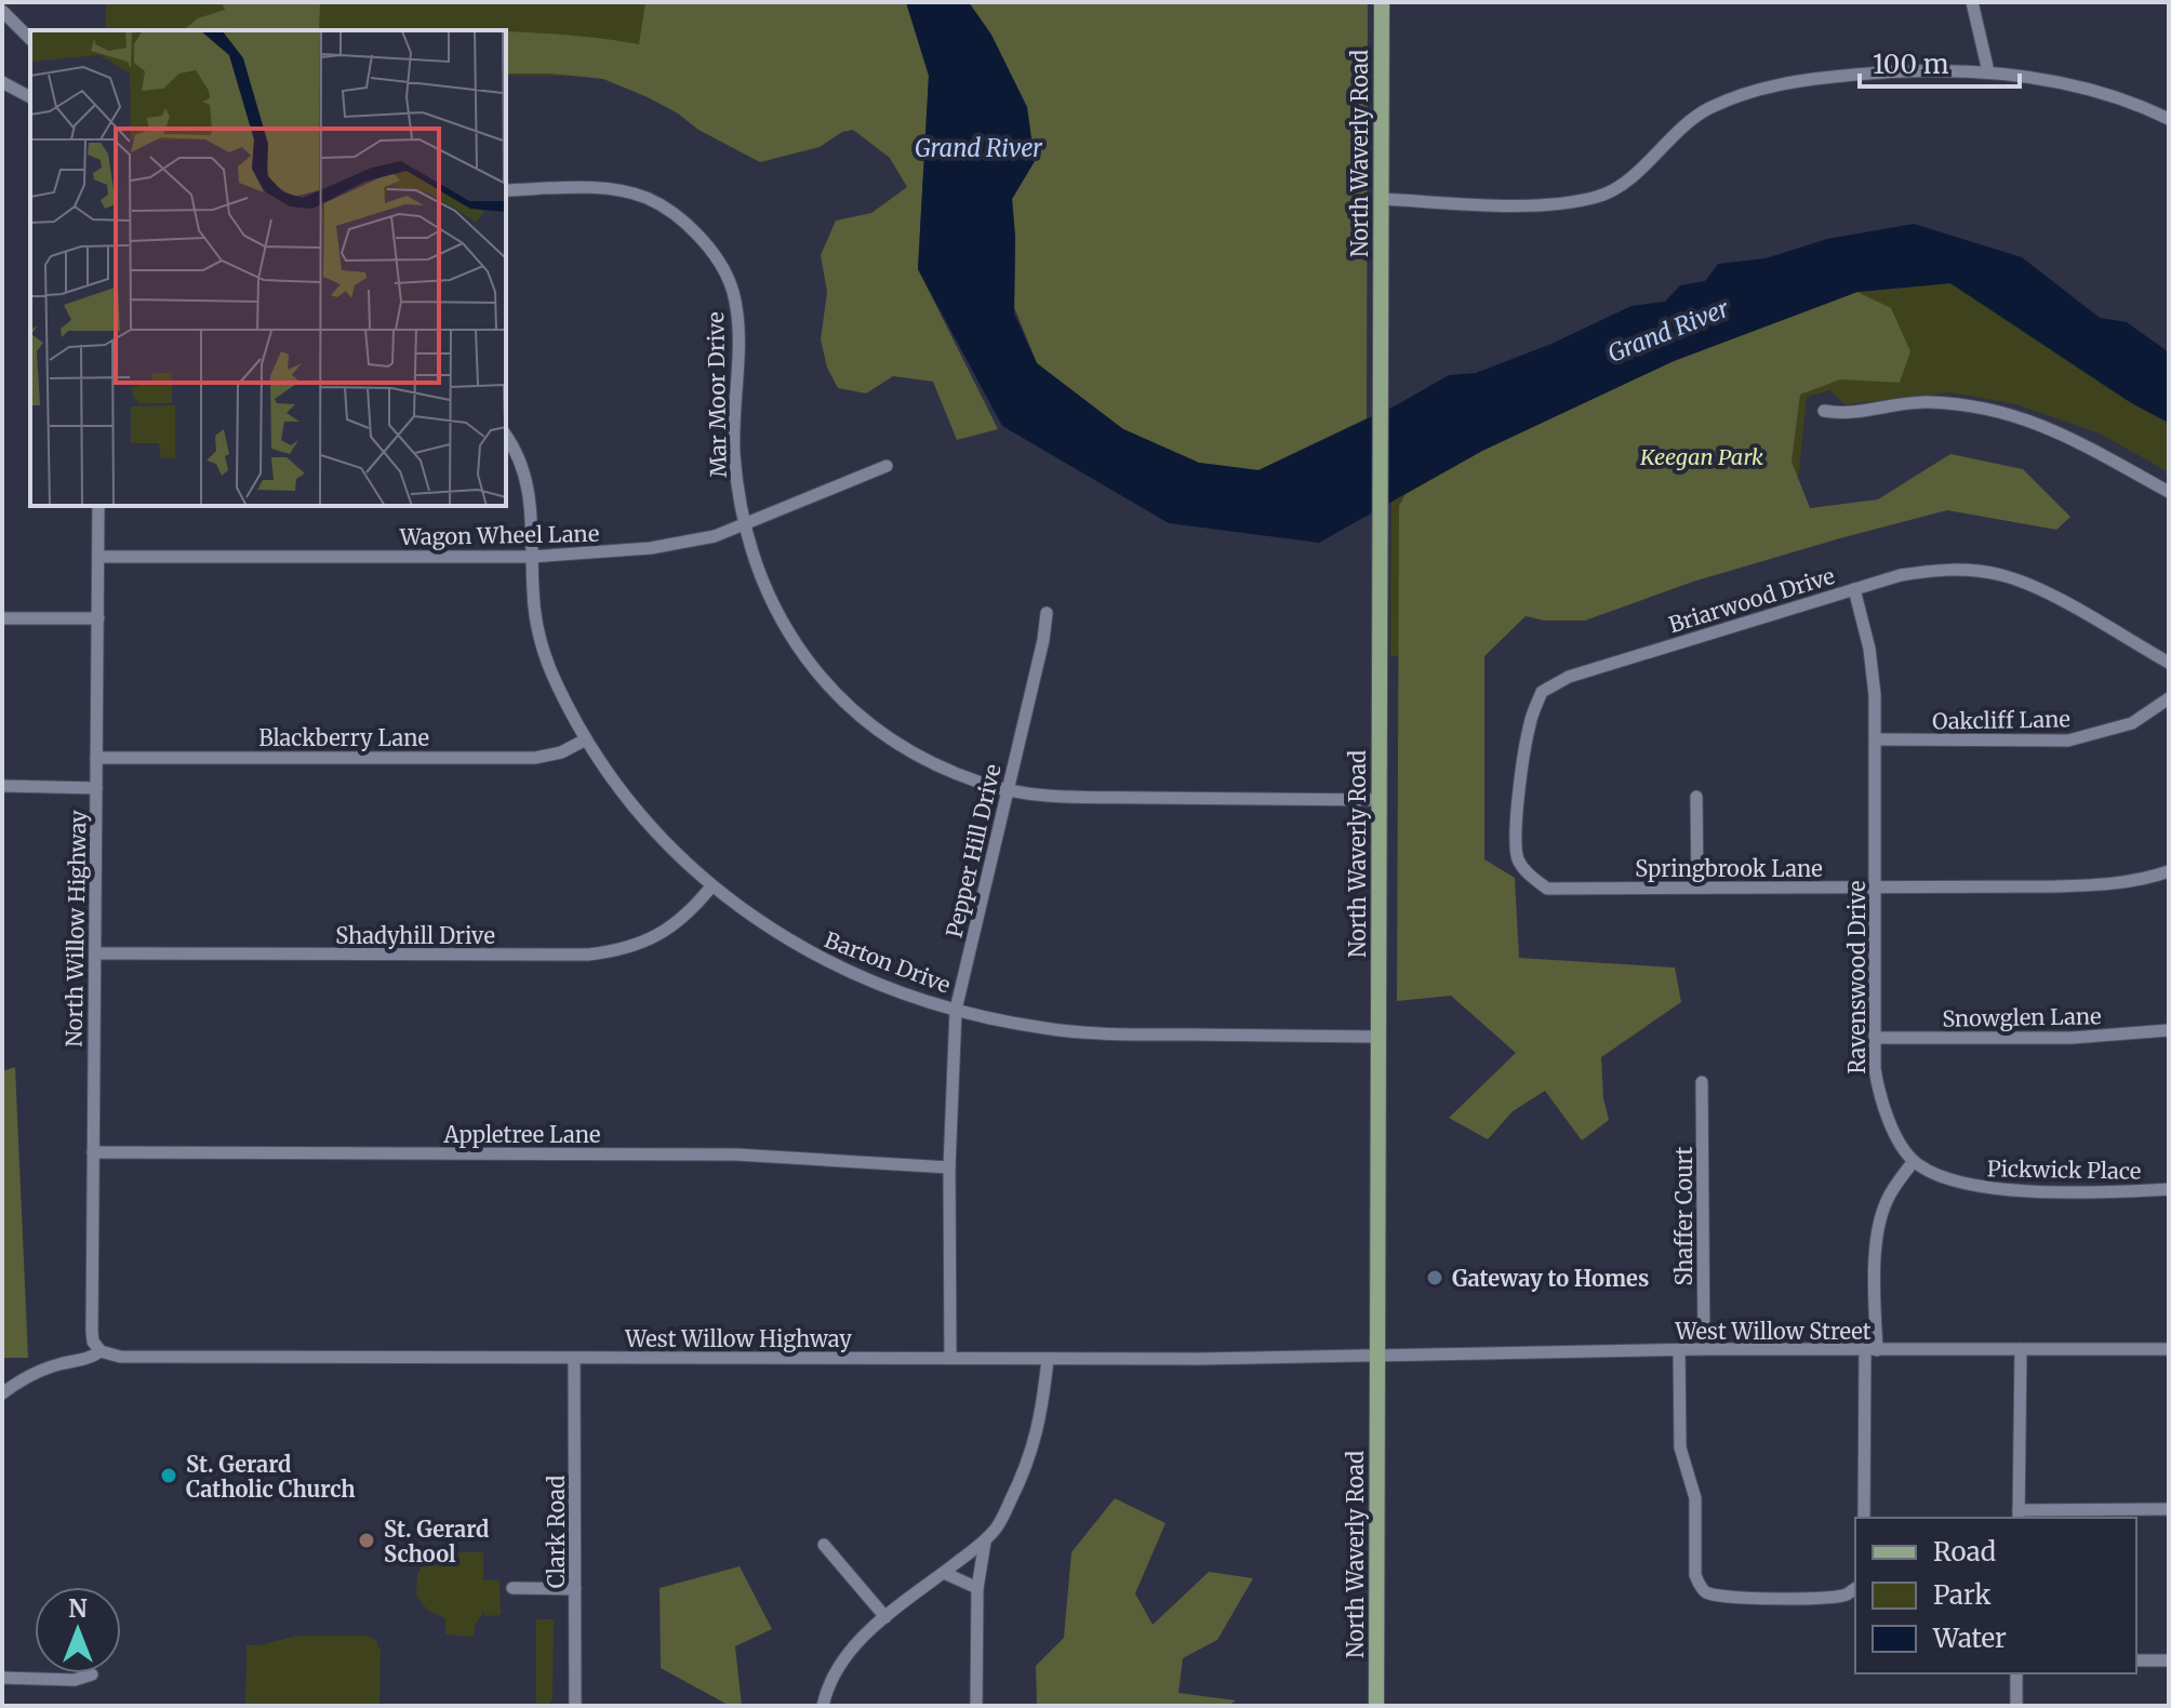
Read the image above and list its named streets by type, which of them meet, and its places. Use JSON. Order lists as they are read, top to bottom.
{
  "streets": {
    "main road": ["North Waverly Road"],
    "street": [
      "Mar Moor Drive",
      "Wagon Wheel Lane",
      "Briarwood Drive",
      "Oakcliff Lane",
      "Blackberry Lane",
      "Pepper Hill Drive",
      "Springbrook Lane",
      "North Willow Highway",
      "Shadyhill Drive",
      "Barton Drive",
      "Ravenswood Drive",
      "Snowglen Lane",
      "Appletree Lane",
      "Pickwick Place",
      "Shaffer Court",
      "West Willow Street",
      "West Willow Highway",
      "Clark Road"
    ]
  },
  "crossings": [
    ["North Waverly Road", "Mar Moor Drive"],
    ["North Waverly Road", "Barton Drive"],
    ["North Waverly Road", "West Willow Street"],
    ["North Waverly Road", "West Willow Highway"],
    ["Mar Moor Drive", "Wagon Wheel Lane"],
    ["Mar Moor Drive", "Pepper Hill Drive"],
    ["Wagon Wheel Lane", "North Willow Highway"],
    ["Wagon Wheel Lane", "Barton Drive"],
    ["Briarwood Drive", "Springbrook Lane"],
    ["Briarwood Drive", "Ravenswood Drive"],
    ["Oakcliff Lane", "Ravenswood Drive"],
    ["Blackberry Lane", "North Willow Highway"],
    ["Blackberry Lane", "Barton Drive"],
    ["Pepper Hill Drive", "Barton Drive"],
    ["Pepper Hill Drive", "Appletree Lane"],
    ["Pepper Hill Drive", "West Willow Highway"],
    ["Springbrook Lane", "Ravenswood Drive"],
    ["North Willow Highway", "Shadyhill Drive"],
    ["North Willow Highway", "Appletree Lane"],
    ["North Willow Highway", "West Willow Highway"],
    ["Shadyhill Drive", "Barton Drive"],
    ["Ravenswood Drive", "Snowglen Lane"],
    ["Ravenswood Drive", "Pickwick Place"],
    ["Shaffer Court", "West Willow Street"],
    ["West Willow Street", "West Willow Highway"],
    ["West Willow Highway", "Clark Road"]
  ],
  "water": ["Grand River"],
  "parks": ["Keegan Park"],
  "places": ["Gateway to Homes", "St. Gerard Catholic Church", "St. Gerard School"],
  "legend": ["Road", "Park", "Water"],
  "scale_bar": "100 m",
  "north": "top"
}
